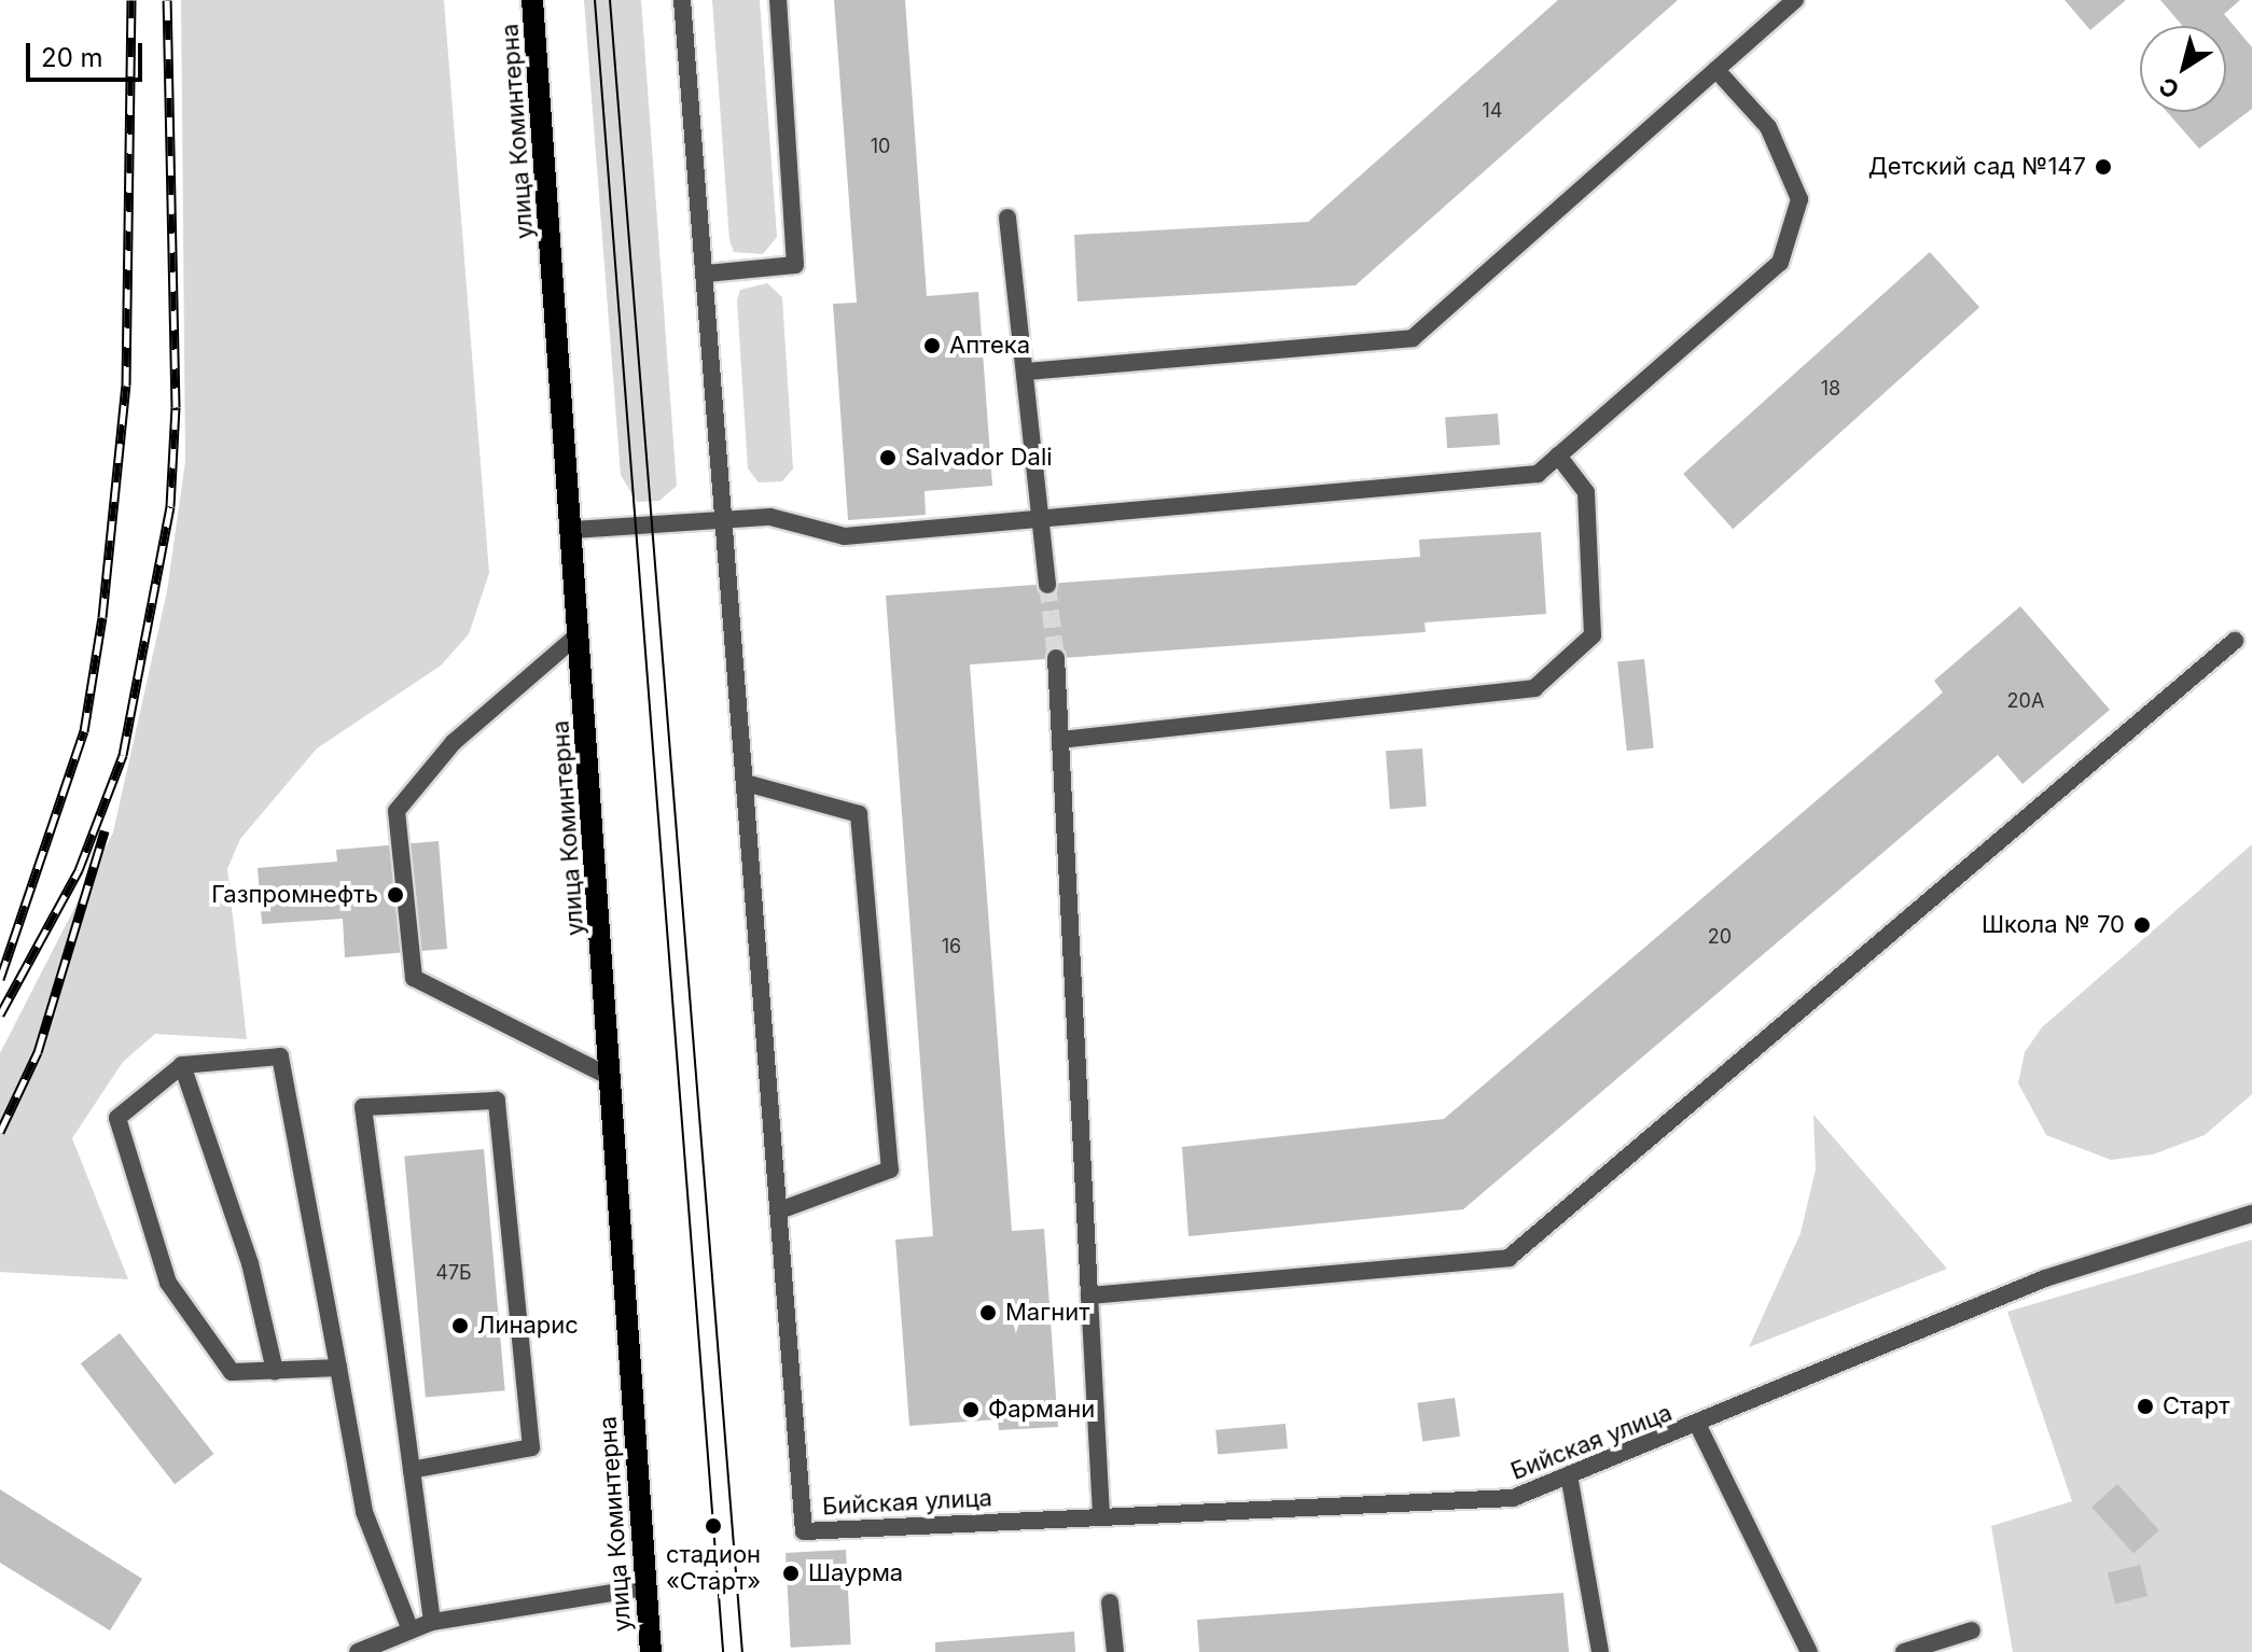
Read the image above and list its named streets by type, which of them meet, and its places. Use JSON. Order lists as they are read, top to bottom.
{
  "streets": {
    "main road": ["улица Коминтерна"],
    "street": ["Бийская улица"]
  },
  "places": [
    "Детский сад №147",
    "Аптека",
    "Salvador Dali",
    "Газпромнефть",
    "Школа № 70",
    "Магнит",
    "Линарис",
    "Старт",
    "Фармани",
    "стадион «Старт»",
    "Шаурма"
  ],
  "house_numbers": [
    "14",
    "10",
    "18",
    "20А",
    "20",
    "16",
    "47Б"
  ],
  "scale_bar": "20 m",
  "north": "bottom left"
}
